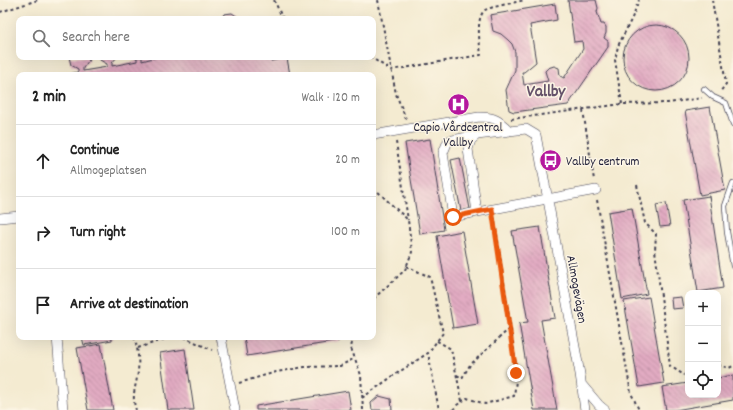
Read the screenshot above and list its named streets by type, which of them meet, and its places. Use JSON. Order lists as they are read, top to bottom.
{
  "streets": {
    "street": ["Allmogevägen"]
  },
  "districts": ["Vallby"],
  "places": {
    "hospital": ["Capio Vårdcentral Vallby"],
    "bus stop": ["Vallby centrum"]
  },
  "page": {
    "search": "Search here",
    "heading": ["2 min", "Walk · 120 m"],
    "list": [
      ["Continue", "Allmogeplatsen", "20 m"],
      ["Turn right", "100 m"],
      "Arrive at destination"
    ],
    "map_buttons": ["+", "−"]
  }
}
